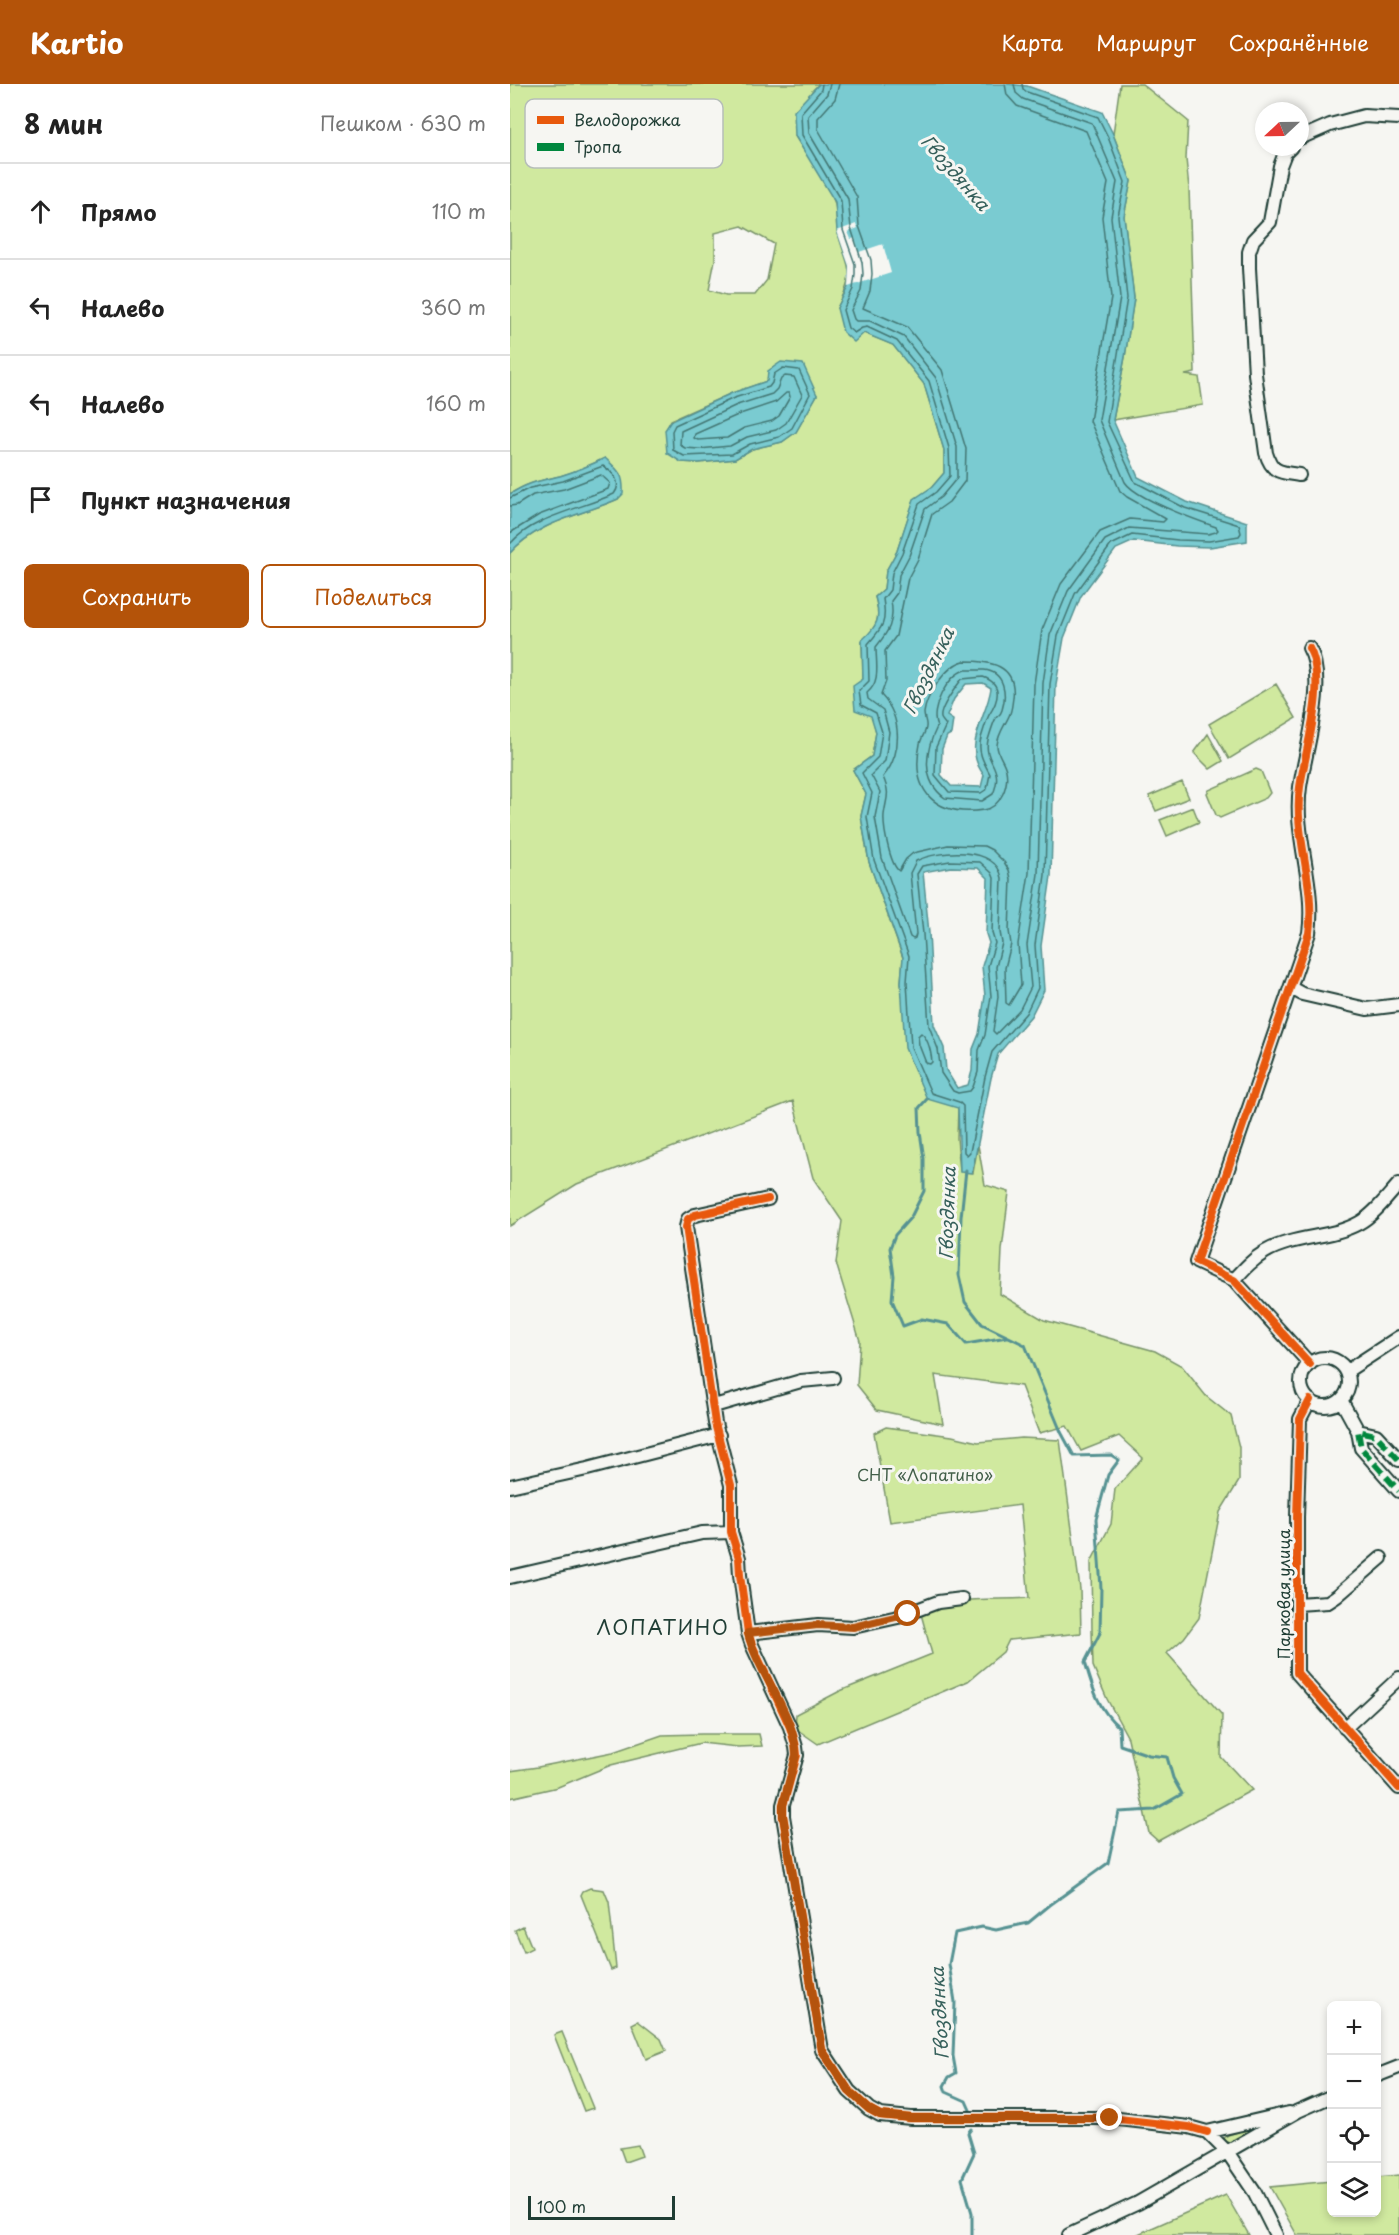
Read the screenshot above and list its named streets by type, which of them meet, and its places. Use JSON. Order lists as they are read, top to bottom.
{
  "streets": {
    "street": ["Парковая улица"]
  },
  "districts": ["ЛОПАТИНО"],
  "water": ["Гвоздянка"],
  "parks": ["СНТ «Лопатино»"],
  "legend": ["Велодорожка", "Тропа"],
  "scale_bar": "100 m",
  "north": "left",
  "page": {
    "header": "Kartio",
    "nav": ["Карта", "Маршрут", "Сохранённые"],
    "heading": ["8 мин", "Пешком · 630 m"],
    "list": [
      ["Прямо", "110 m"],
      ["Налево", "360 m"],
      ["Налево", "160 m"],
      "Пункт назначения"
    ],
    "buttons": ["Сохранить", "Поделиться"],
    "map_buttons": ["+", "−"],
    "scale": "100 m"
  }
}
